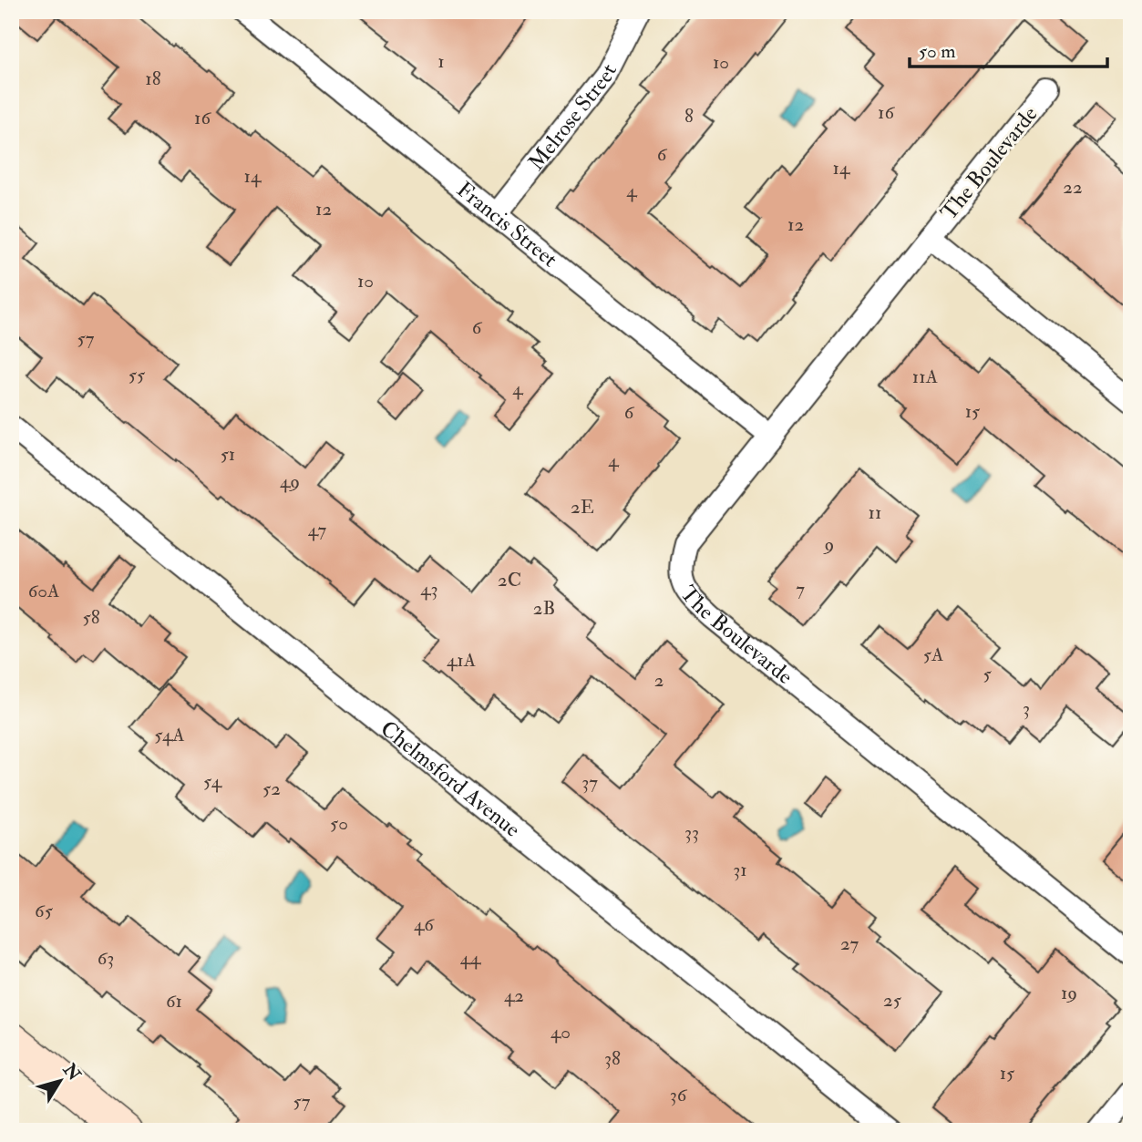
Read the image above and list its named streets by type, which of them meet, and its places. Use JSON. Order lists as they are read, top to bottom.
{
  "streets": {
    "street": [
      "Melrose Street",
      "The Boulevarde",
      "Francis Street",
      "Chelmsford Avenue"
    ]
  },
  "crossings": [
    ["Melrose Street", "Francis Street"],
    ["The Boulevarde", "Francis Street"]
  ],
  "house_numbers": [
    "1",
    "10",
    "18",
    "16",
    "8",
    "16",
    "6",
    "14",
    "14",
    "22",
    "4",
    "12",
    "12",
    "10",
    "6",
    "57",
    "55",
    "11A",
    "4",
    "15",
    "6",
    "51",
    "4",
    "49",
    "2E",
    "11",
    "47",
    "9",
    "2C",
    "43",
    "7",
    "60A",
    "2B",
    "58",
    "5A",
    "41A",
    "5",
    "2",
    "3",
    "54A",
    "54",
    "37",
    "52",
    "50",
    "33",
    "31",
    "65",
    "46",
    "27",
    "63",
    "44",
    "19",
    "42",
    "25",
    "61",
    "40",
    "38",
    "15",
    "36",
    "57"
  ],
  "scale_bar": "50 m",
  "north": "top right"
}
